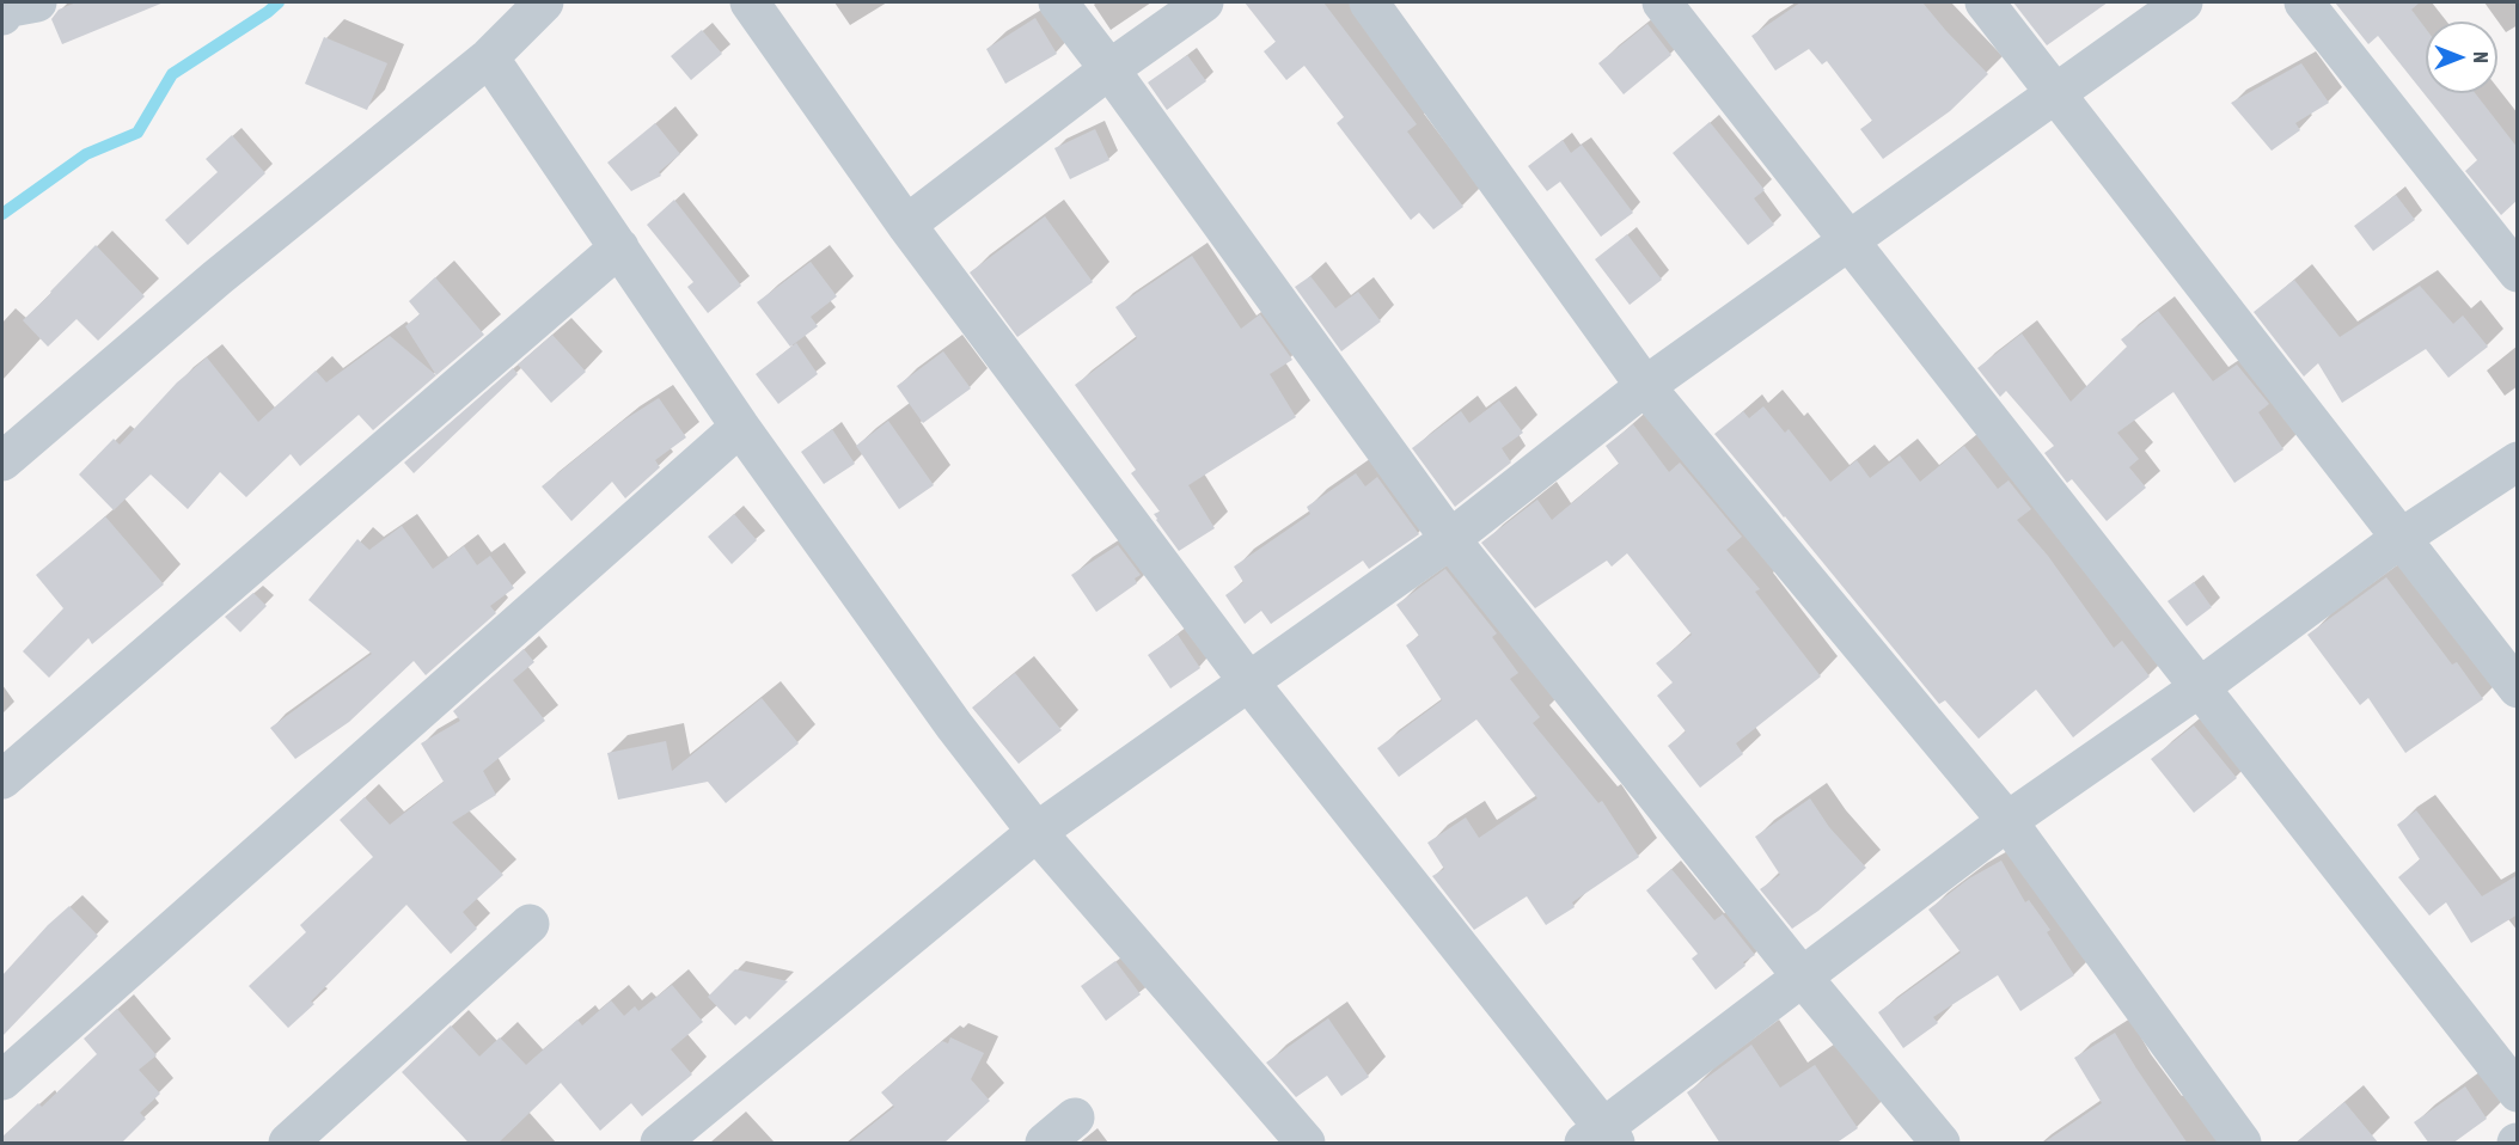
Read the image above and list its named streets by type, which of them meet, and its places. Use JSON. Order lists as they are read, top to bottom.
{
  "north": "right"
}
